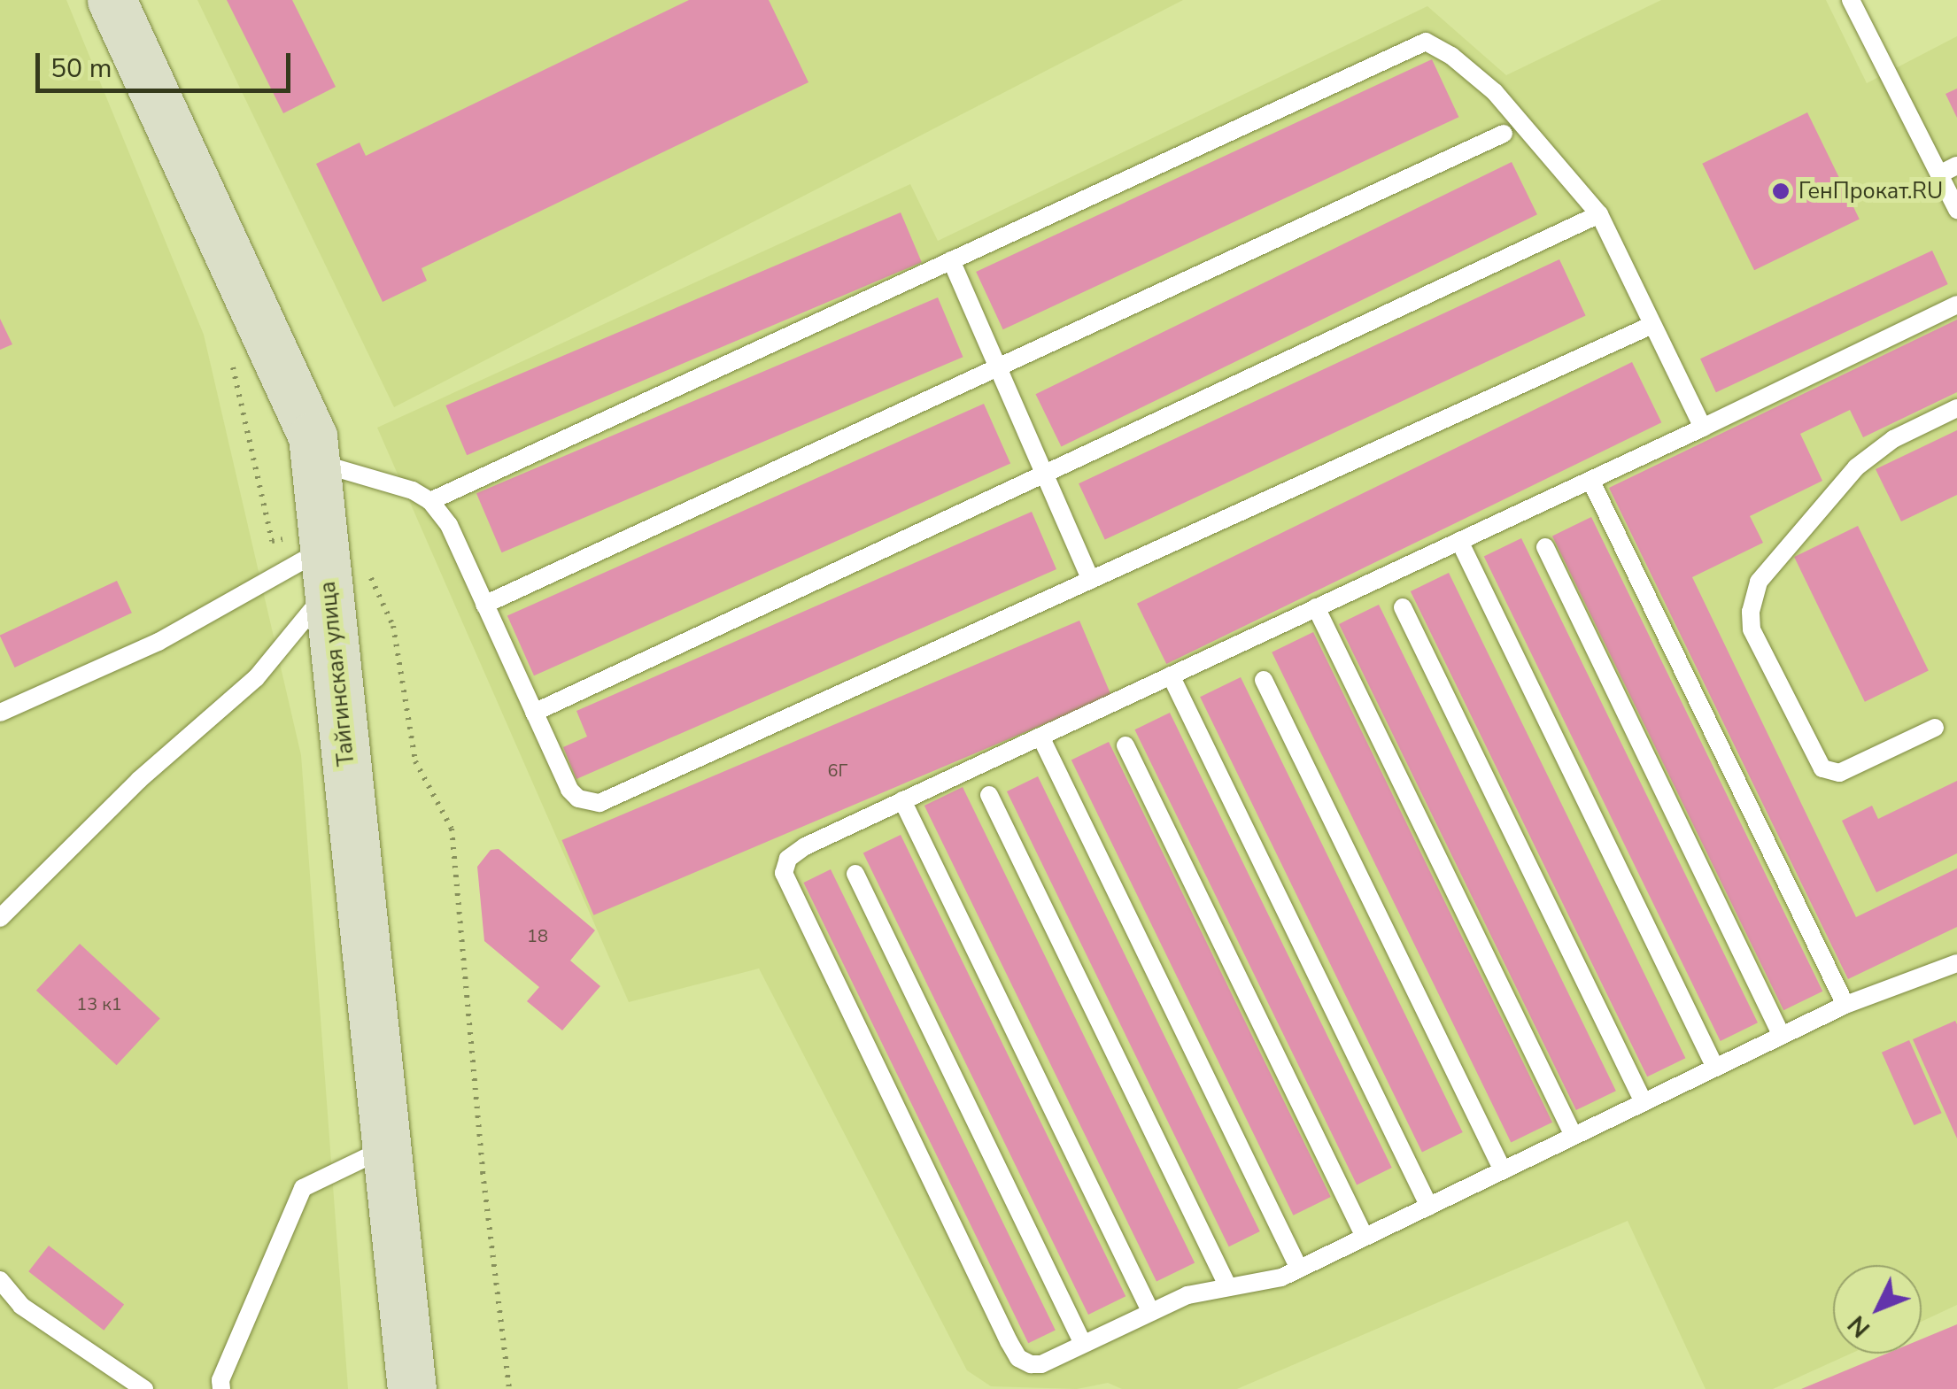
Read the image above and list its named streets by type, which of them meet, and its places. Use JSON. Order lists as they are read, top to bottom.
{
  "streets": {
    "main road": ["Тайгинская улица"]
  },
  "places": ["ГенПрокат.RU"],
  "house_numbers": ["6Г", "18", "13 к1"],
  "scale_bar": "50 m",
  "north": "bottom left"
}
